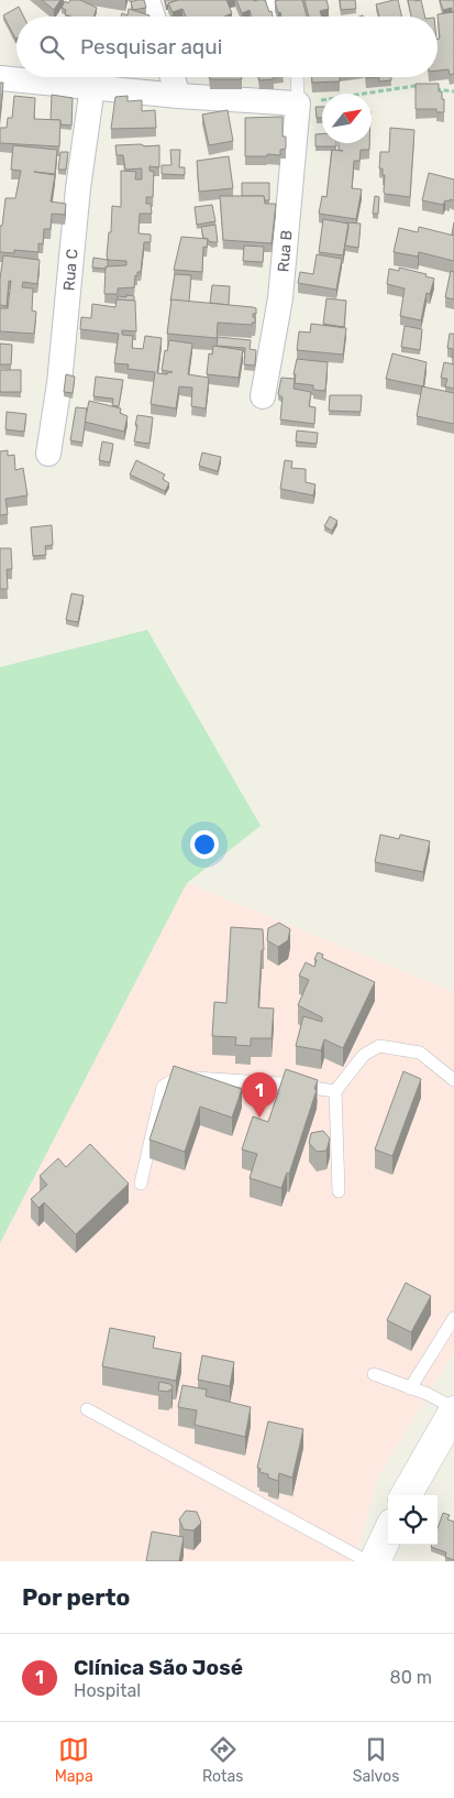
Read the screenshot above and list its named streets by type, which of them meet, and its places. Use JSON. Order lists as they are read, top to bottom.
{
  "streets": {
    "street": ["Rua B", "Rua C"]
  },
  "north": "top right",
  "page": {
    "search": "Pesquisar aqui",
    "pins": "1",
    "heading": "Por perto",
    "list": [
      {
        "mark": "1",
        "name": "Clínica São José",
        "note": "Hospital",
        "value": "80 m"
      }
    ],
    "nav": ["Mapa", "Rotas", "Salvos"]
  }
}
